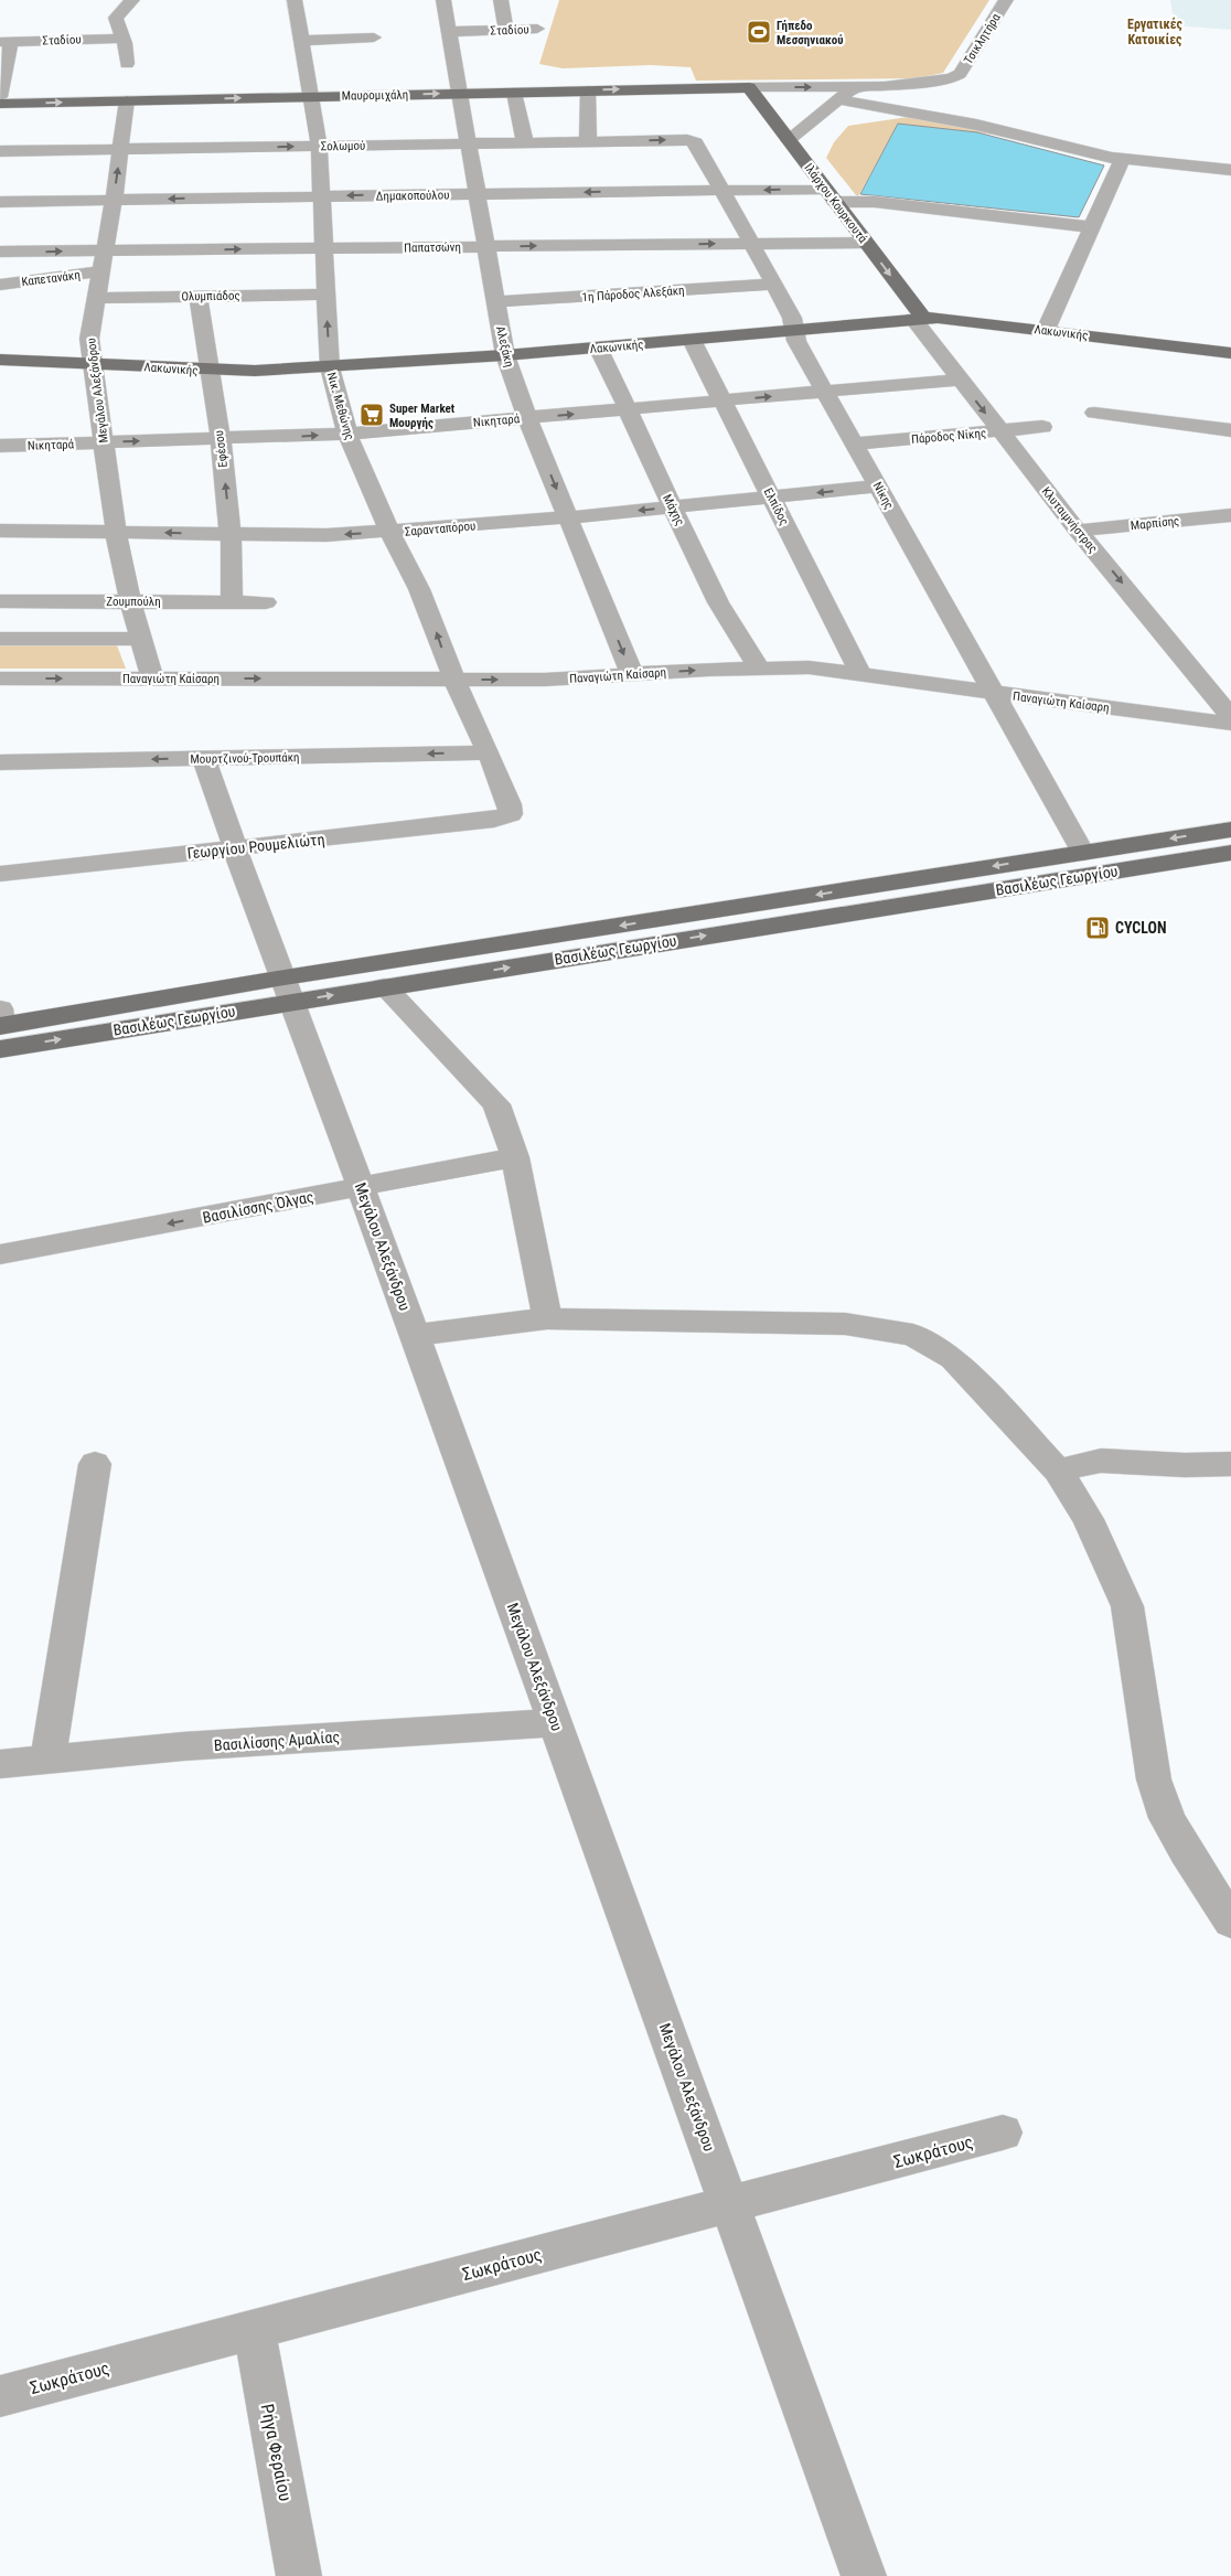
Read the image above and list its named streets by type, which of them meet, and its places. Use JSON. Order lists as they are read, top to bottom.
{
  "streets": {
    "main road": [
      "Μαυρομιχάλη",
      "Ιλάρχου Κουρκουτά",
      "Λακωνικής",
      "Βασιλέως Γεωργίου"
    ],
    "street": [
      "Σταδίου",
      "Τσικλητήρα",
      "Σολωμού",
      "Δημακοπούλου",
      "Παπατσώνη",
      "Καπετανάκη",
      "1η Πάροδος Αλεξάκη",
      "Ολυμπιάδος",
      "Αλεξάκη",
      "Μεγάλου Αλεξάνδρου",
      "Νικ. Μεθώνης",
      "Νικηταρά",
      "Πάροδος Νίκης",
      "Εφέσου",
      "Νίκης",
      "Ελπίδος",
      "Μάχης",
      "Κλυταιμνήστρας",
      "Μαρπίσης",
      "Σαρανταπόρου",
      "Ζουμπούλη",
      "Παναγιώτη Καίσαρη",
      "Μουρτζινού-Τρουπάκη",
      "Γεωργίου Ρουμελιώτη",
      "Βασιλίσσης Όλγας",
      "Βασιλίσσης Αμαλίας",
      "Σωκράτους",
      "Ρήγα Φεραίου"
    ]
  },
  "crossings": [
    ["Σταδίου", "Αλεξάκη"],
    ["Μαυρομιχάλη", "Ιλάρχου Κουρκουτά"],
    ["Μαυρομιχάλη", "Αλεξάκη"],
    ["Μαυρομιχάλη", "Μεγάλου Αλεξάνδρου"],
    ["Μαυρομιχάλη", "Νικ. Μεθώνης"],
    ["Σολωμού", "Αλεξάκη"],
    ["Σολωμού", "Μεγάλου Αλεξάνδρου"],
    ["Σολωμού", "Νικ. Μεθώνης"],
    ["Σολωμού", "Νίκης"],
    ["Δημακοπούλου", "Ιλάρχου Κουρκουτά"],
    ["Δημακοπούλου", "Αλεξάκη"],
    ["Δημακοπούλου", "Μεγάλου Αλεξάνδρου"],
    ["Δημακοπούλου", "Νικ. Μεθώνης"],
    ["Δημακοπούλου", "Νίκης"],
    ["Ιλάρχου Κουρκουτά", "Παπατσώνη"],
    ["Ιλάρχου Κουρκουτά", "Λακωνικής"],
    ["Ιλάρχου Κουρκουτά", "Κλυταιμνήστρας"],
    ["Παπατσώνη", "Αλεξάκη"],
    ["Παπατσώνη", "Μεγάλου Αλεξάνδρου"],
    ["Παπατσώνη", "Νικ. Μεθώνης"],
    ["Παπατσώνη", "Νίκης"],
    ["Καπετανάκη", "Μεγάλου Αλεξάνδρου"],
    ["1η Πάροδος Αλεξάκη", "Αλεξάκη"],
    ["1η Πάροδος Αλεξάκη", "Νίκης"],
    ["Ολυμπιάδος", "Μεγάλου Αλεξάνδρου"],
    ["Ολυμπιάδος", "Νικ. Μεθώνης"],
    ["Ολυμπιάδος", "Εφέσου"],
    ["Λακωνικής", "Αλεξάκη"],
    ["Λακωνικής", "Μεγάλου Αλεξάνδρου"],
    ["Λακωνικής", "Νικ. Μεθώνης"],
    ["Λακωνικής", "Εφέσου"],
    ["Λακωνικής", "Νίκης"],
    ["Λακωνικής", "Ελπίδος"],
    ["Λακωνικής", "Μάχης"],
    ["Λακωνικής", "Κλυταιμνήστρας"],
    ["Αλεξάκη", "Νικηταρά"],
    ["Αλεξάκη", "Σαρανταπόρου"],
    ["Αλεξάκη", "Παναγιώτη Καίσαρη"],
    ["Μεγάλου Αλεξάνδρου", "Νικηταρά"],
    ["Μεγάλου Αλεξάνδρου", "Σαρανταπόρου"],
    ["Μεγάλου Αλεξάνδρου", "Ζουμπούλη"],
    ["Μεγάλου Αλεξάνδρου", "Παναγιώτη Καίσαρη"],
    ["Μεγάλου Αλεξάνδρου", "Μουρτζινού-Τρουπάκη"],
    ["Μεγάλου Αλεξάνδρου", "Γεωργίου Ρουμελιώτη"],
    ["Μεγάλου Αλεξάνδρου", "Βασιλέως Γεωργίου"],
    ["Μεγάλου Αλεξάνδρου", "Βασιλίσσης Όλγας"],
    ["Μεγάλου Αλεξάνδρου", "Βασιλίσσης Αμαλίας"],
    ["Μεγάλου Αλεξάνδρου", "Σωκράτους"],
    ["Νικ. Μεθώνης", "Νικηταρά"],
    ["Νικ. Μεθώνης", "Σαρανταπόρου"],
    ["Νικ. Μεθώνης", "Παναγιώτη Καίσαρη"],
    ["Νικ. Μεθώνης", "Μουρτζινού-Τρουπάκη"],
    ["Νικ. Μεθώνης", "Γεωργίου Ρουμελιώτη"],
    ["Νικηταρά", "Εφέσου"],
    ["Νικηταρά", "Νίκης"],
    ["Νικηταρά", "Ελπίδος"],
    ["Νικηταρά", "Μάχης"],
    ["Νικηταρά", "Κλυταιμνήστρας"],
    ["Πάροδος Νίκης", "Νίκης"],
    ["Πάροδος Νίκης", "Κλυταιμνήστρας"],
    ["Εφέσου", "Σαρανταπόρου"],
    ["Εφέσου", "Ζουμπούλη"],
    ["Νίκης", "Σαρανταπόρου"],
    ["Νίκης", "Παναγιώτη Καίσαρη"],
    ["Νίκης", "Βασιλέως Γεωργίου"],
    ["Ελπίδος", "Σαρανταπόρου"],
    ["Ελπίδος", "Παναγιώτη Καίσαρη"],
    ["Μάχης", "Σαρανταπόρου"],
    ["Μάχης", "Παναγιώτη Καίσαρη"],
    ["Κλυταιμνήστρας", "Μαρπίσης"],
    ["Σωκράτους", "Ρήγα Φεραίου"]
  ],
  "one_way": [
    "Μαυρομιχάλη",
    "Σολωμού",
    "Δημακοπούλου",
    "Παπατσώνη",
    "Αλεξάκη",
    "Νικηταρά",
    "Κλυταιμνήστρας",
    "Σαρανταπόρου",
    "Παναγιώτη Καίσαρη",
    "Μουρτζινού-Τρουπάκη",
    "Βασιλίσσης Όλγας"
  ],
  "districts": ["Εργατικές Κατοικίες"],
  "places": {
    "sports": ["Γήπεδο Μεσσηνιακού"],
    "supermarket": ["Super Market Μουργής"],
    "fuel station": ["CYCLON"]
  }
}
